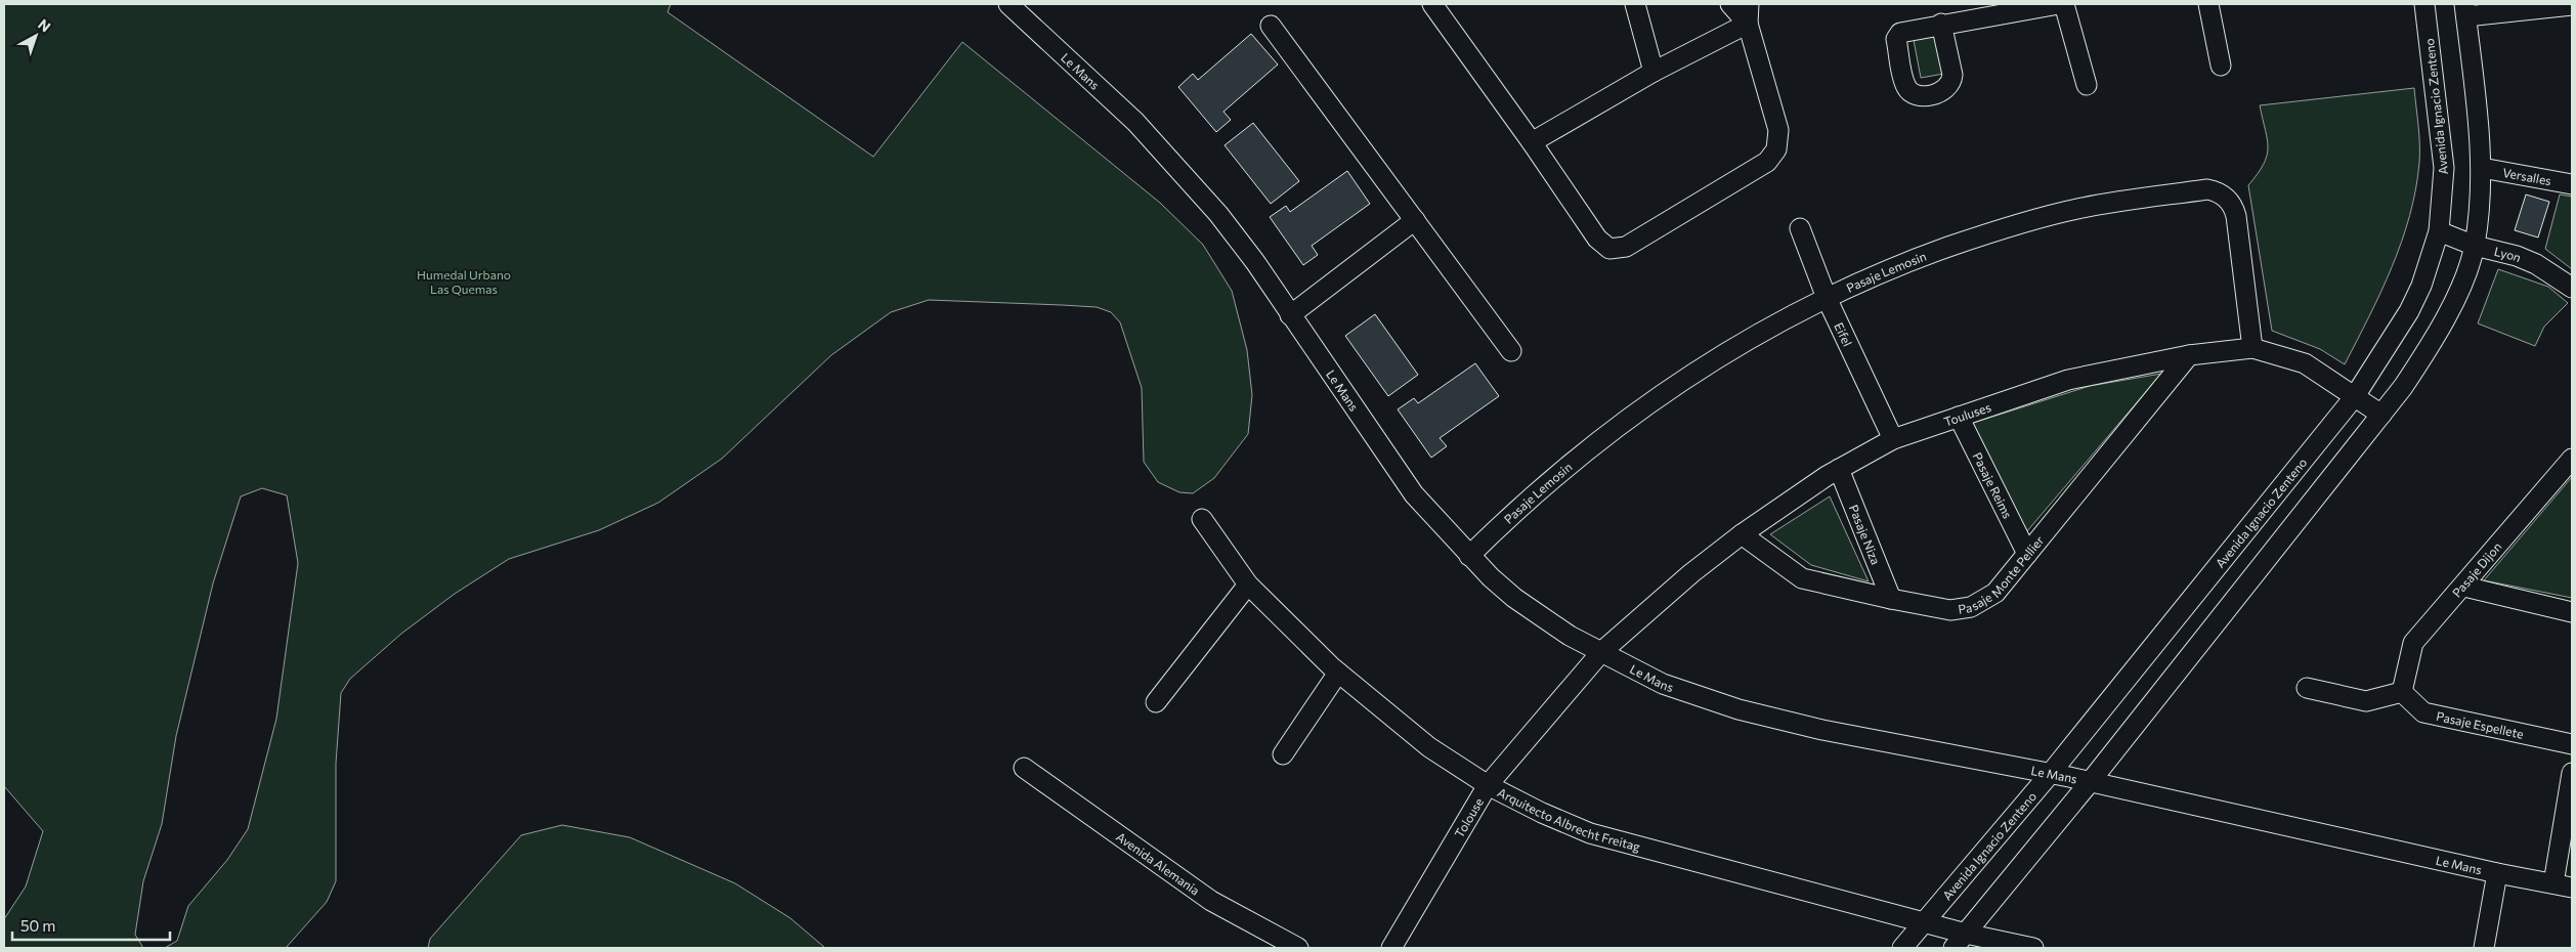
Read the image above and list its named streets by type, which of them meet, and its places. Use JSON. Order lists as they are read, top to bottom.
{
  "streets": {
    "street": [
      "Le Mans",
      "Avenida Ignacio Zenteno",
      "Versalles",
      "Lyon",
      "Pasaje Lemosin",
      "Eifel",
      "Touluses",
      "Pasaje Reims",
      "Pasaje Niza",
      "Pasaje Monte Pellier",
      "Pasaje Dijon",
      "Pasaje Espellete",
      "Tolouse",
      "Arquitecto Albrecht Freitag",
      "Avenida Alemania"
    ]
  },
  "crossings": [
    ["Le Mans", "Avenida Ignacio Zenteno"],
    ["Le Mans", "Pasaje Lemosin"],
    ["Le Mans", "Touluses"],
    ["Le Mans", "Tolouse"],
    ["Avenida Ignacio Zenteno", "Lyon"],
    ["Avenida Ignacio Zenteno", "Touluses"],
    ["Avenida Ignacio Zenteno", "Arquitecto Albrecht Freitag"],
    ["Pasaje Lemosin", "Eifel"],
    ["Pasaje Lemosin", "Touluses"],
    ["Eifel", "Touluses"],
    ["Touluses", "Pasaje Reims"],
    ["Touluses", "Pasaje Niza"],
    ["Touluses", "Pasaje Monte Pellier"],
    ["Touluses", "Tolouse"],
    ["Pasaje Reims", "Pasaje Monte Pellier"],
    ["Pasaje Niza", "Pasaje Monte Pellier"],
    ["Pasaje Dijon", "Pasaje Espellete"],
    ["Tolouse", "Arquitecto Albrecht Freitag"]
  ],
  "parks": ["Humedal Urbano Las Quemas"],
  "scale_bar": "50 m",
  "north": "top right"
}
